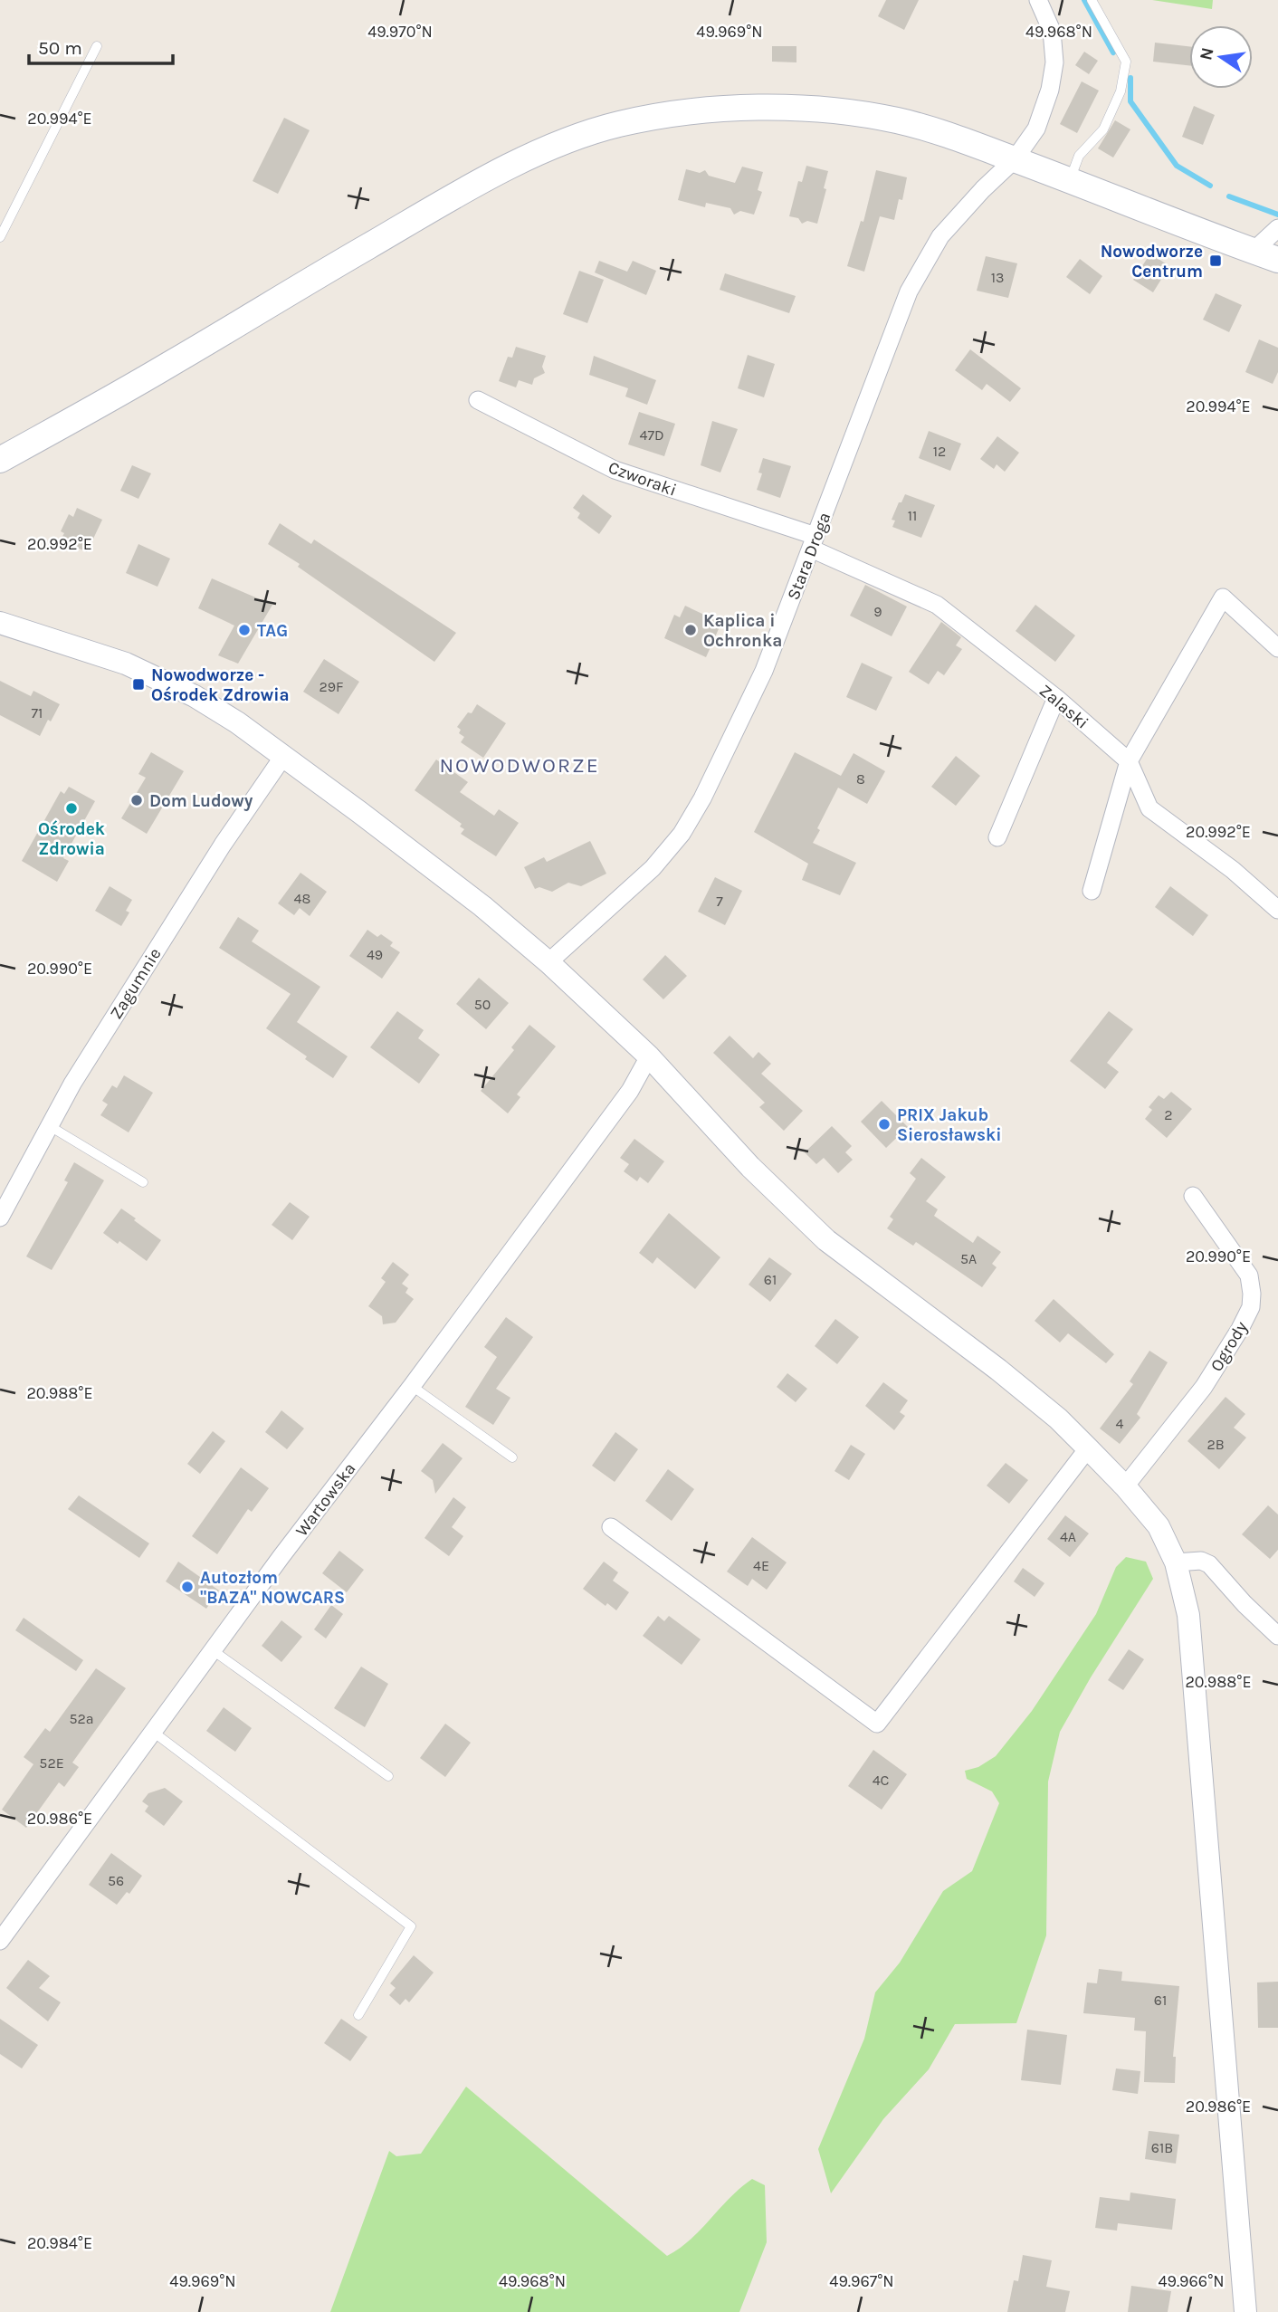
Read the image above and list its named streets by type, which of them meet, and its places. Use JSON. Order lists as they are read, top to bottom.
{
  "streets": {
    "street": [
      "Czworaki",
      "Stara Droga",
      "Zalaski",
      "Zagumnie",
      "Ogrody",
      "Wartowska"
    ]
  },
  "crossings": [
    ["Czworaki", "Stara Droga"],
    ["Czworaki", "Zalaski"],
    ["Stara Droga", "Zalaski"]
  ],
  "districts": ["NOWODWORZE"],
  "places": {
    "transit": ["Nowodworze Centrum", "Nowodworze - Ośrodek Zdrowia"],
    "other": [
      "TAG",
      "Kaplica i Ochronka",
      "Dom Ludowy",
      "Ośrodek Zdrowia",
      "PRIX Jakub Sierosławski",
      "Autozłom \"BAZA\" NOWCARS"
    ]
  },
  "house_numbers": [
    "13",
    "47D",
    "12",
    "11",
    "9",
    "29F",
    "71",
    "8",
    "48",
    "7",
    "49",
    "50",
    "2",
    "5A",
    "61",
    "4",
    "2B",
    "4A",
    "4E",
    "52a",
    "52E",
    "4C",
    "56",
    "61",
    "61B"
  ],
  "scale_bar": "50 m",
  "north": "left",
  "coordinates": [
    "49.970°N",
    "49.969°N",
    "49.968°N",
    "20.994°E",
    "20.992°E",
    "20.990°E",
    "20.988°E",
    "20.986°E",
    "20.984°E",
    "49.967°N",
    "49.966°N"
  ]
}
